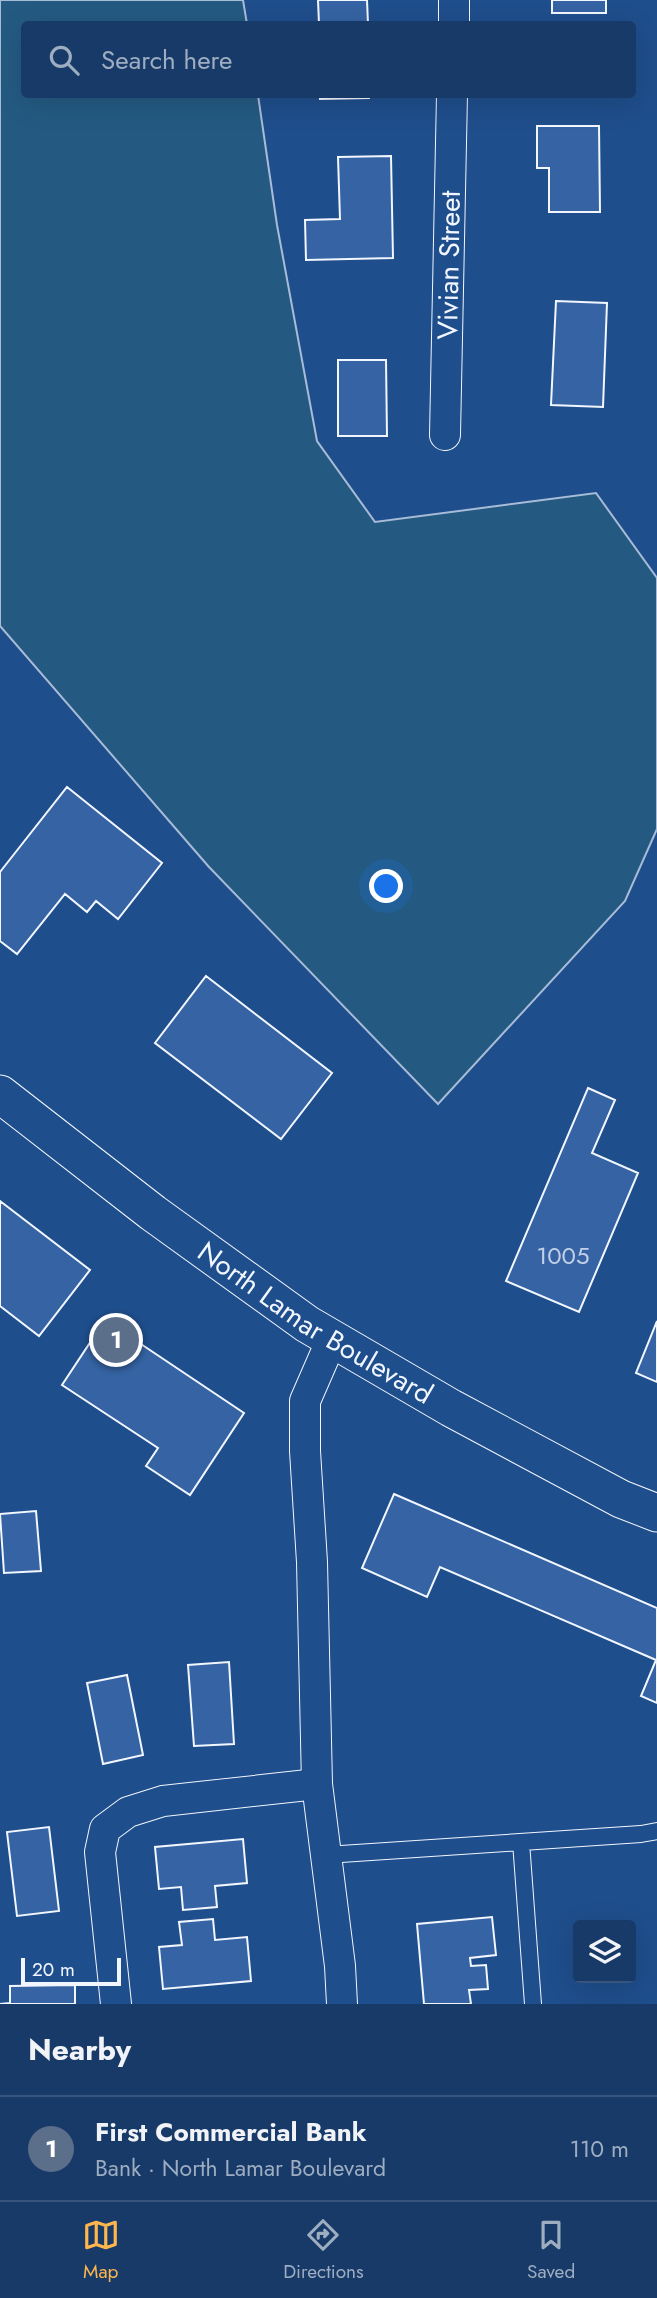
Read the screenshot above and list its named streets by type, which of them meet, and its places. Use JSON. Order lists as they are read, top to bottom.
{
  "streets": {
    "street": ["Vivian Street", "North Lamar Boulevard"]
  },
  "house_numbers": ["1005"],
  "scale_bar": "20 m",
  "page": {
    "search": "Search here",
    "pins": "1",
    "scale": "20 m",
    "heading": "Nearby",
    "list": [
      {
        "mark": "1",
        "name": "First Commercial Bank",
        "note": "Bank · North Lamar Boulevard",
        "value": "110 m"
      }
    ],
    "nav": ["Map", "Directions", "Saved"]
  }
}
